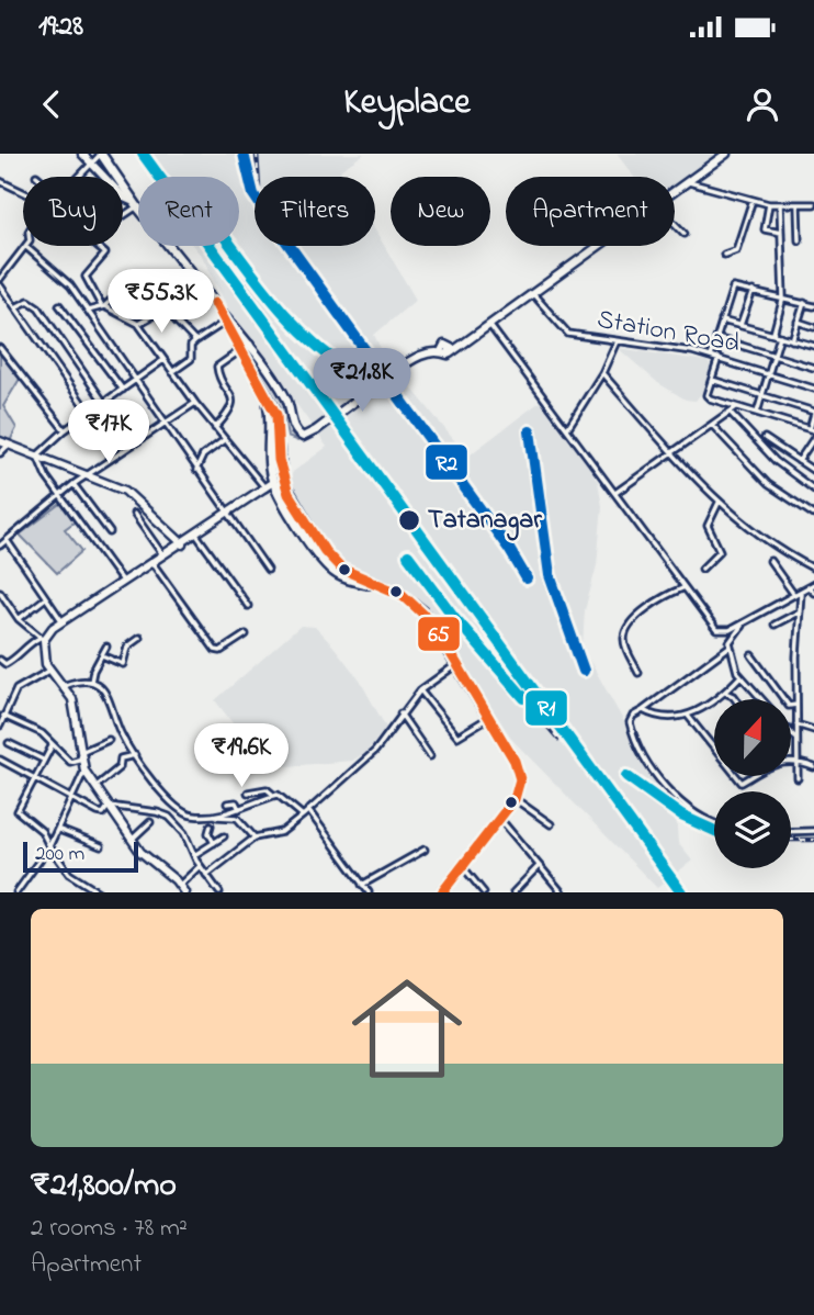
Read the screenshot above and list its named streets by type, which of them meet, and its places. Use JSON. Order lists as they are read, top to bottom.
{
  "streets": {
    "street": ["Station Road"]
  },
  "places": ["Tatanagar"],
  "lines": ["transit line R1", "transit line R2", "transit line 65"],
  "scale_bar": "200 m",
  "north": "top",
  "page": {
    "status": "19:28",
    "header": "Keyplace",
    "chip": [
      "Buy",
      "Rent",
      "Filters",
      "New",
      "Apartment"
    ],
    "price": [
      "₹55.3K",
      "₹21.8K",
      "₹17K",
      "₹19.6K"
    ],
    "scale": "200 m",
    "list": [
      {
        "name": "₹21,800/mo",
        "note": "2 rooms · 78 m² · Apartment"
      }
    ]
  }
}
